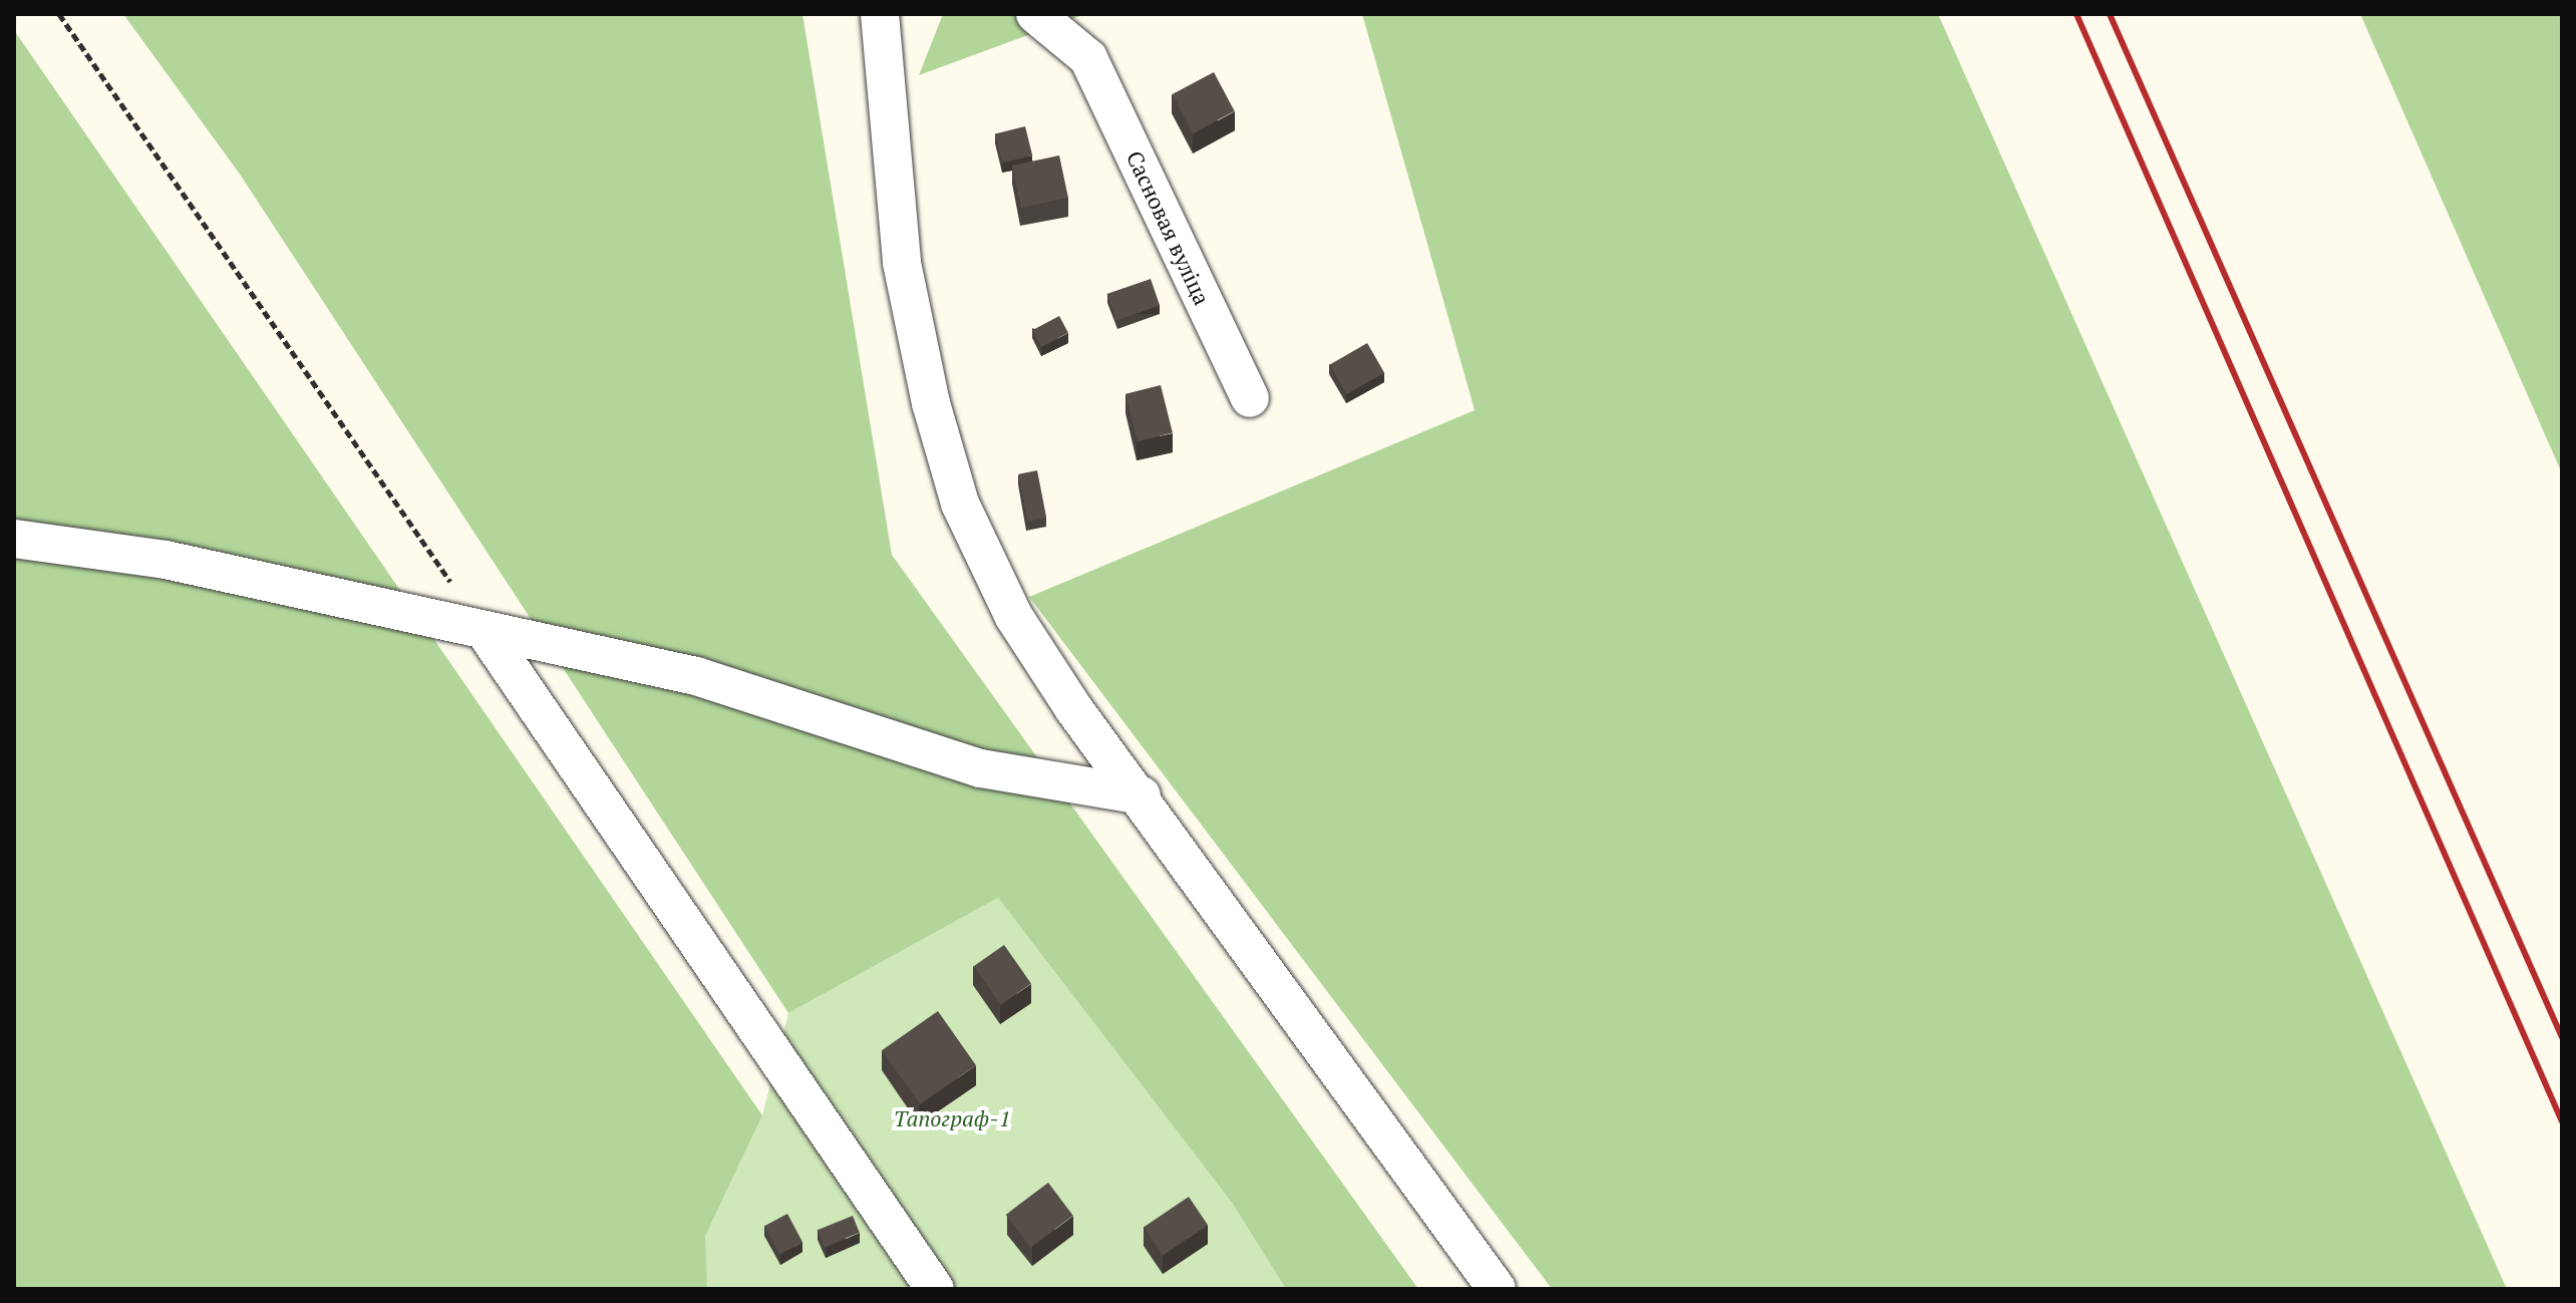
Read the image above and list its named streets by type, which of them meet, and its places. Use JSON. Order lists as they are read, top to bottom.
{
  "streets": {
    "street": ["Сасновая вуліца"]
  },
  "parks": ["Тапограф-1"]
}
